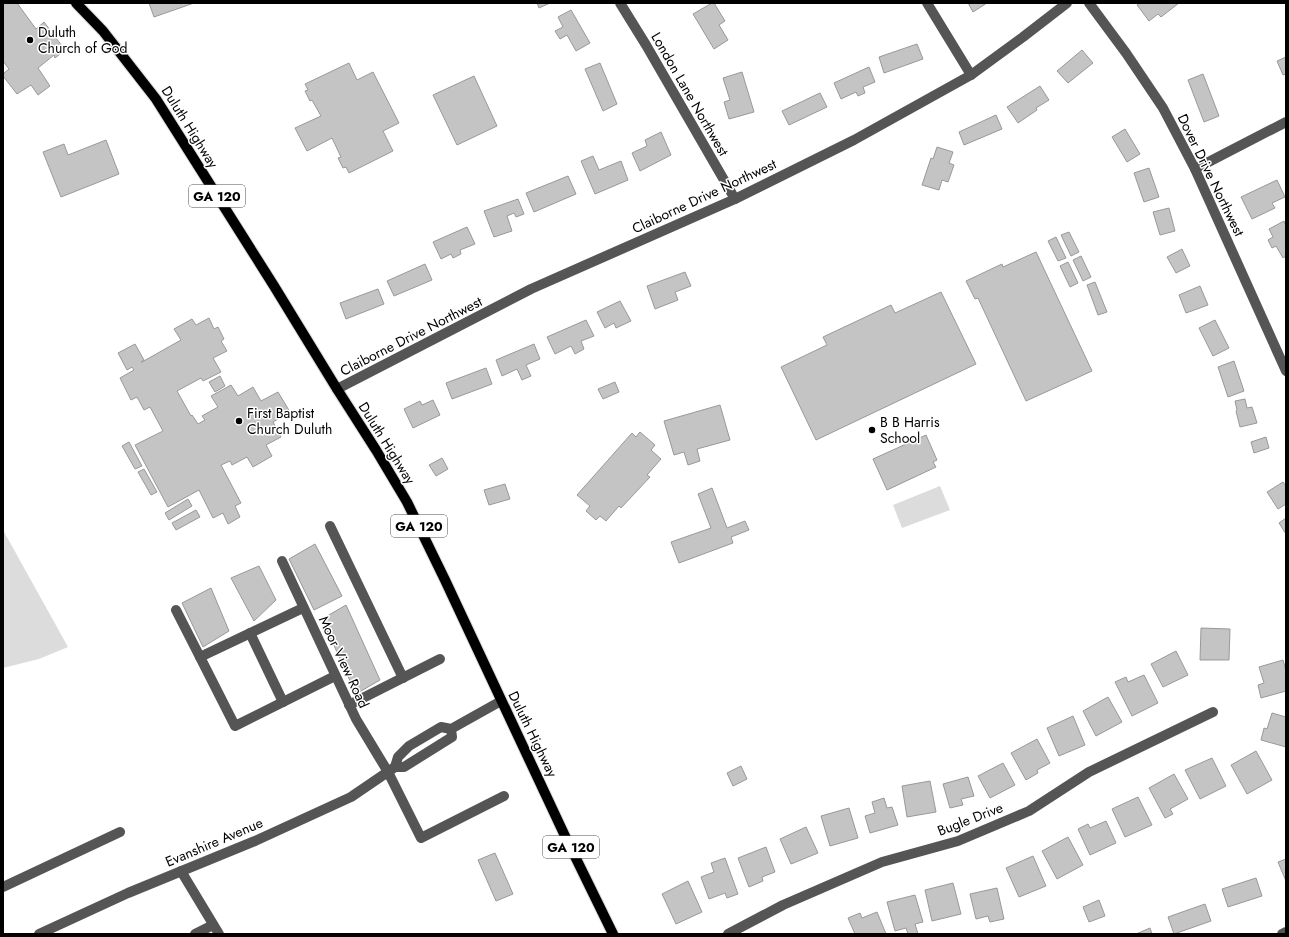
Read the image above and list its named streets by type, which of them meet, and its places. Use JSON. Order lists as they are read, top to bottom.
{
  "streets": {
    "main road": ["Duluth Highway", "GA 120"],
    "street": [
      "London Lane Northwest",
      "Dover Drive Northwest",
      "Claiborne Drive Northwest",
      "Moor View Road",
      "Bugle Drive",
      "Evanshire Avenue"
    ]
  },
  "crossings": [
    ["London Lane Northwest", "Claiborne Drive Northwest"],
    ["Duluth Highway", "Claiborne Drive Northwest"],
    ["Duluth Highway", "Evanshire Avenue"],
    ["Moor View Road", "Evanshire Avenue"]
  ],
  "places": ["Duluth Church of God", "First Baptist Church Duluth", "B B Harris School"]
}
